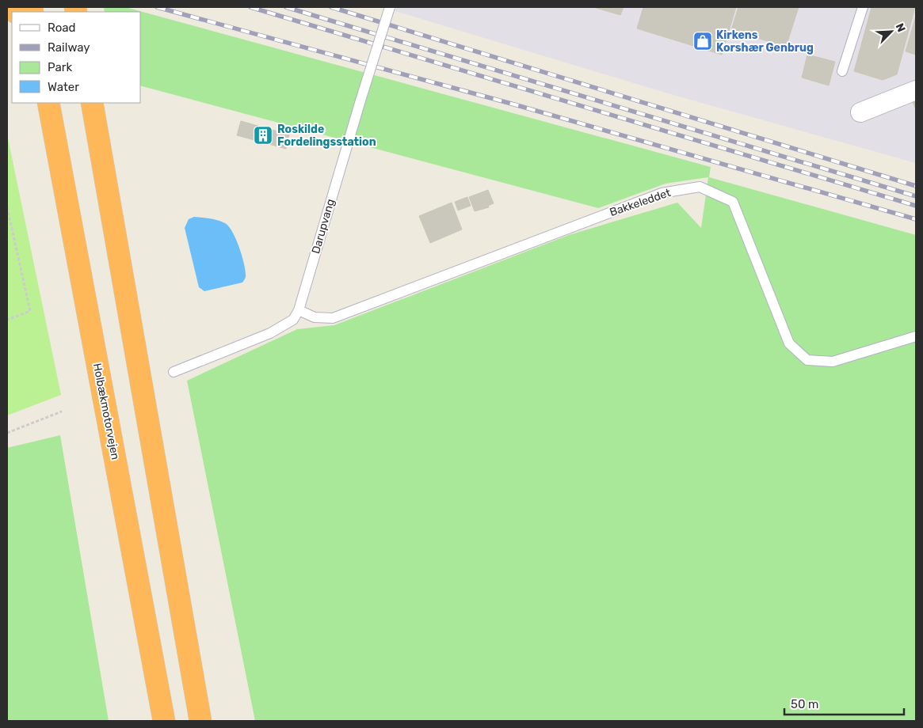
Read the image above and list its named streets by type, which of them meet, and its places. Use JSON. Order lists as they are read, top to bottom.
{
  "streets": {
    "highway": ["Holbækmotorvejen"],
    "lane": ["Bakkeleddet", "Darupvang"]
  },
  "crossings": [
    ["Bakkeleddet", "Darupvang"]
  ],
  "places": {
    "shop": ["Kirkens Korshær Genbrug"],
    "building": ["Roskilde Fordelingsstation"]
  },
  "legend": [
    "Road",
    "Railway",
    "Park",
    "Water"
  ],
  "scale_bar": "50 m",
  "north": "top right"
}
